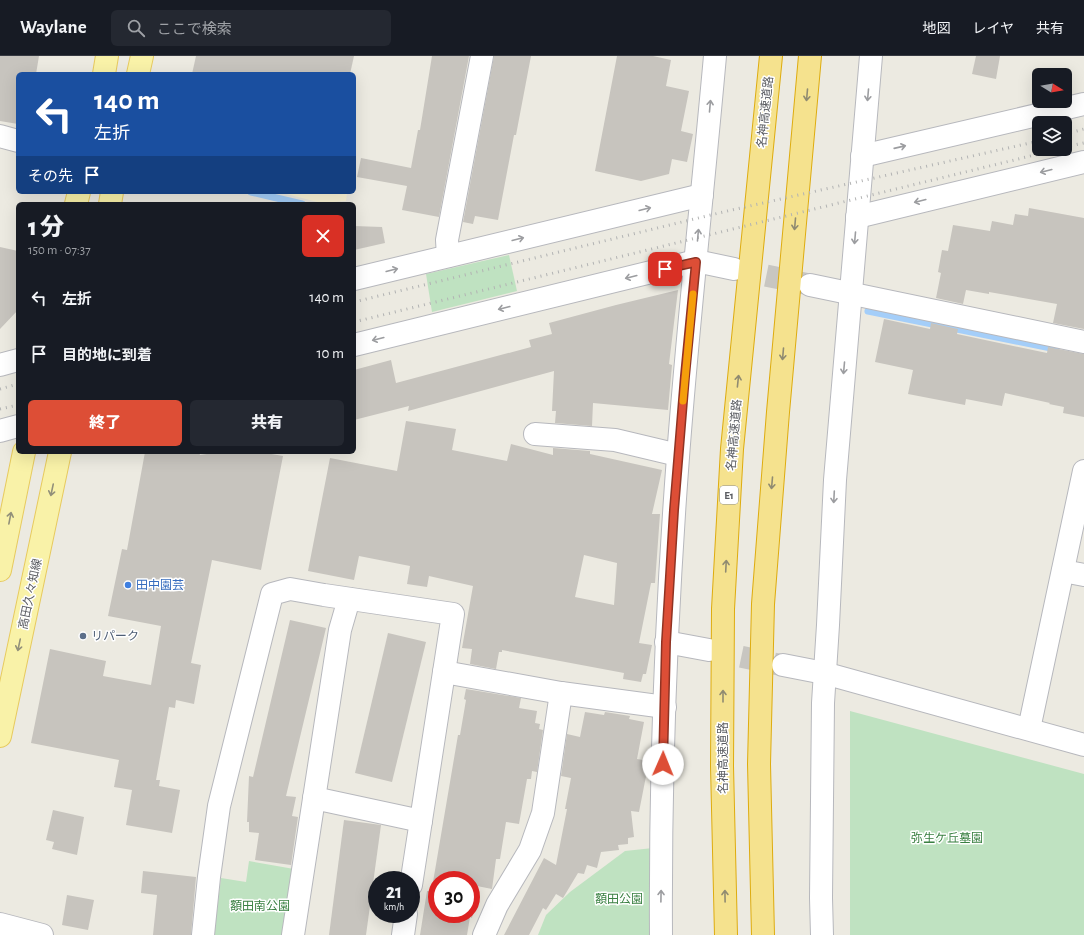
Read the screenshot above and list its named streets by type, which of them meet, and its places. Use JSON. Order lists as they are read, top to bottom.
{
  "streets": {
    "highway": ["名神高速道路", "E1"],
    "main road": ["高田久々知線"]
  },
  "parks": ["弥生ケ丘墓園", "額田公園", "額田南公園"],
  "places": ["田中園芸", "リパーク"],
  "north": "right",
  "page": {
    "header": "Waylane",
    "search": "ここで検索",
    "nav": ["地図", "レイヤ", "共有"],
    "turn": ["140 m", "左折"],
    "then": "その先",
    "heading": ["1 分", "150 m · 07:37"],
    "list": [
      {
        "name": "左折",
        "value": "140 m"
      },
      {
        "name": "目的地に到着",
        "value": "10 m"
      }
    ],
    "buttons": ["終了", "共有"],
    "speed": "21 km/h",
    "limit": "30"
  }
}
